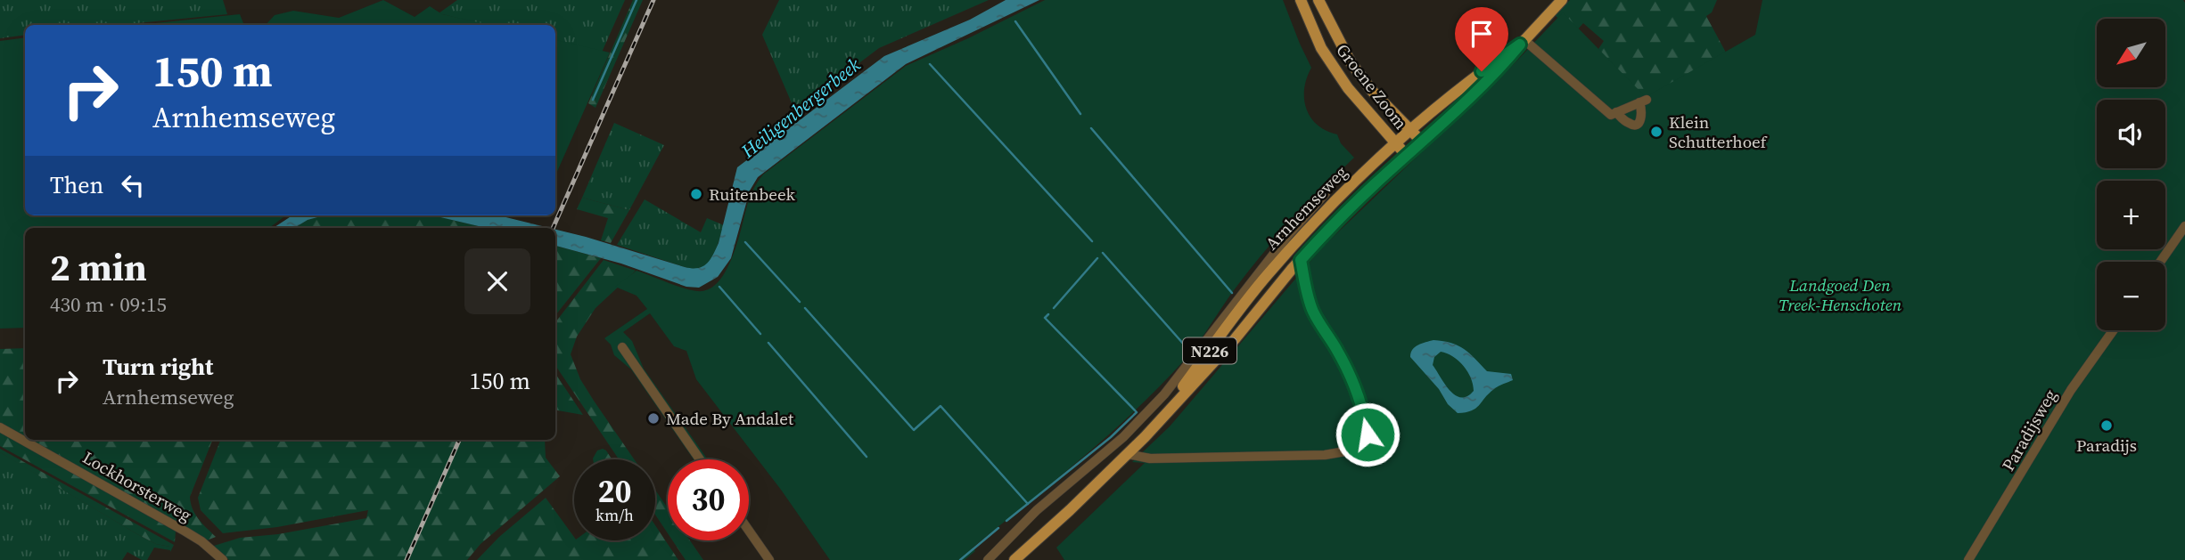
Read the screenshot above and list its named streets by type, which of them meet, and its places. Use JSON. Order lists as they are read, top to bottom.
{
  "streets": {
    "main road": ["Groene Zoom", "Arnhemseweg", "N226"],
    "street": ["Paradijsweg", "Lockhorsterweg"]
  },
  "crossings": [
    ["Groene Zoom", "Arnhemseweg"]
  ],
  "water": ["Heiligenbergerbeek"],
  "parks": ["Landgoed Den Treek-Henschoten"],
  "places": [
    "Klein Schutterhoef",
    "Ruitenbeek",
    "Made By Andalet",
    "Paradijs"
  ],
  "north": "bottom left",
  "page": {
    "map_buttons": ["+", "−"],
    "turn": ["150 m", "Arnhemseweg"],
    "then": "Then",
    "heading": ["2 min", "430 m · 09:15"],
    "list": [
      {
        "name": "Turn right",
        "note": "Arnhemseweg",
        "value": "150 m"
      }
    ],
    "speed": "20 km/h",
    "limit": "30"
  }
}
